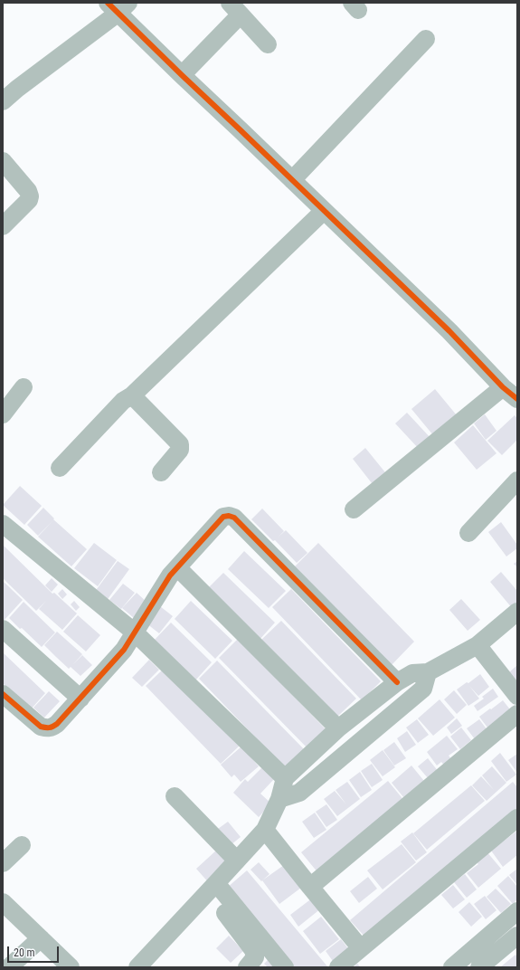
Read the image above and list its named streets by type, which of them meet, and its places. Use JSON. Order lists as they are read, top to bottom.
{
  "scale_bar": "20 m"
}
